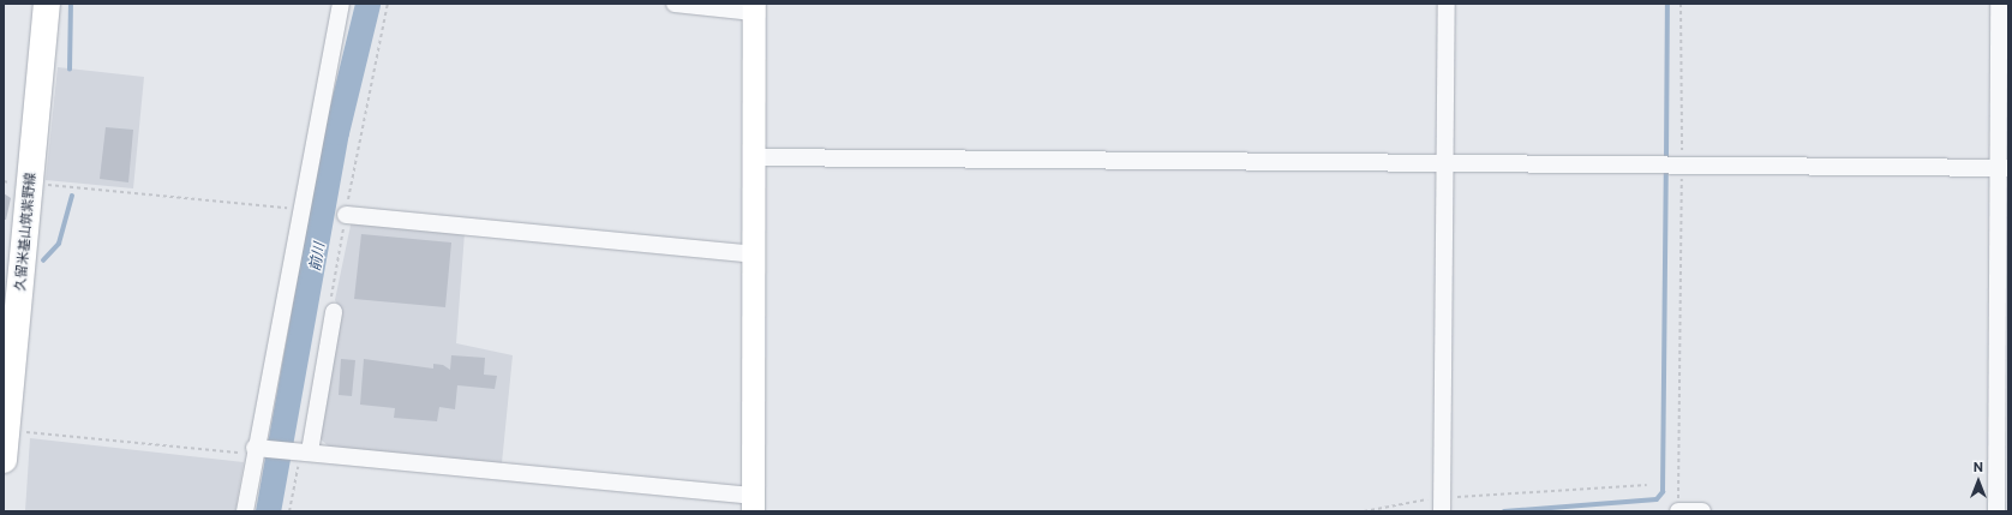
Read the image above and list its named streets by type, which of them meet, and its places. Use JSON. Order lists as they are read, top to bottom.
{
  "streets": {
    "main road": ["久留米基山筑紫野線"]
  },
  "water": ["前川"],
  "north": "top"
}
